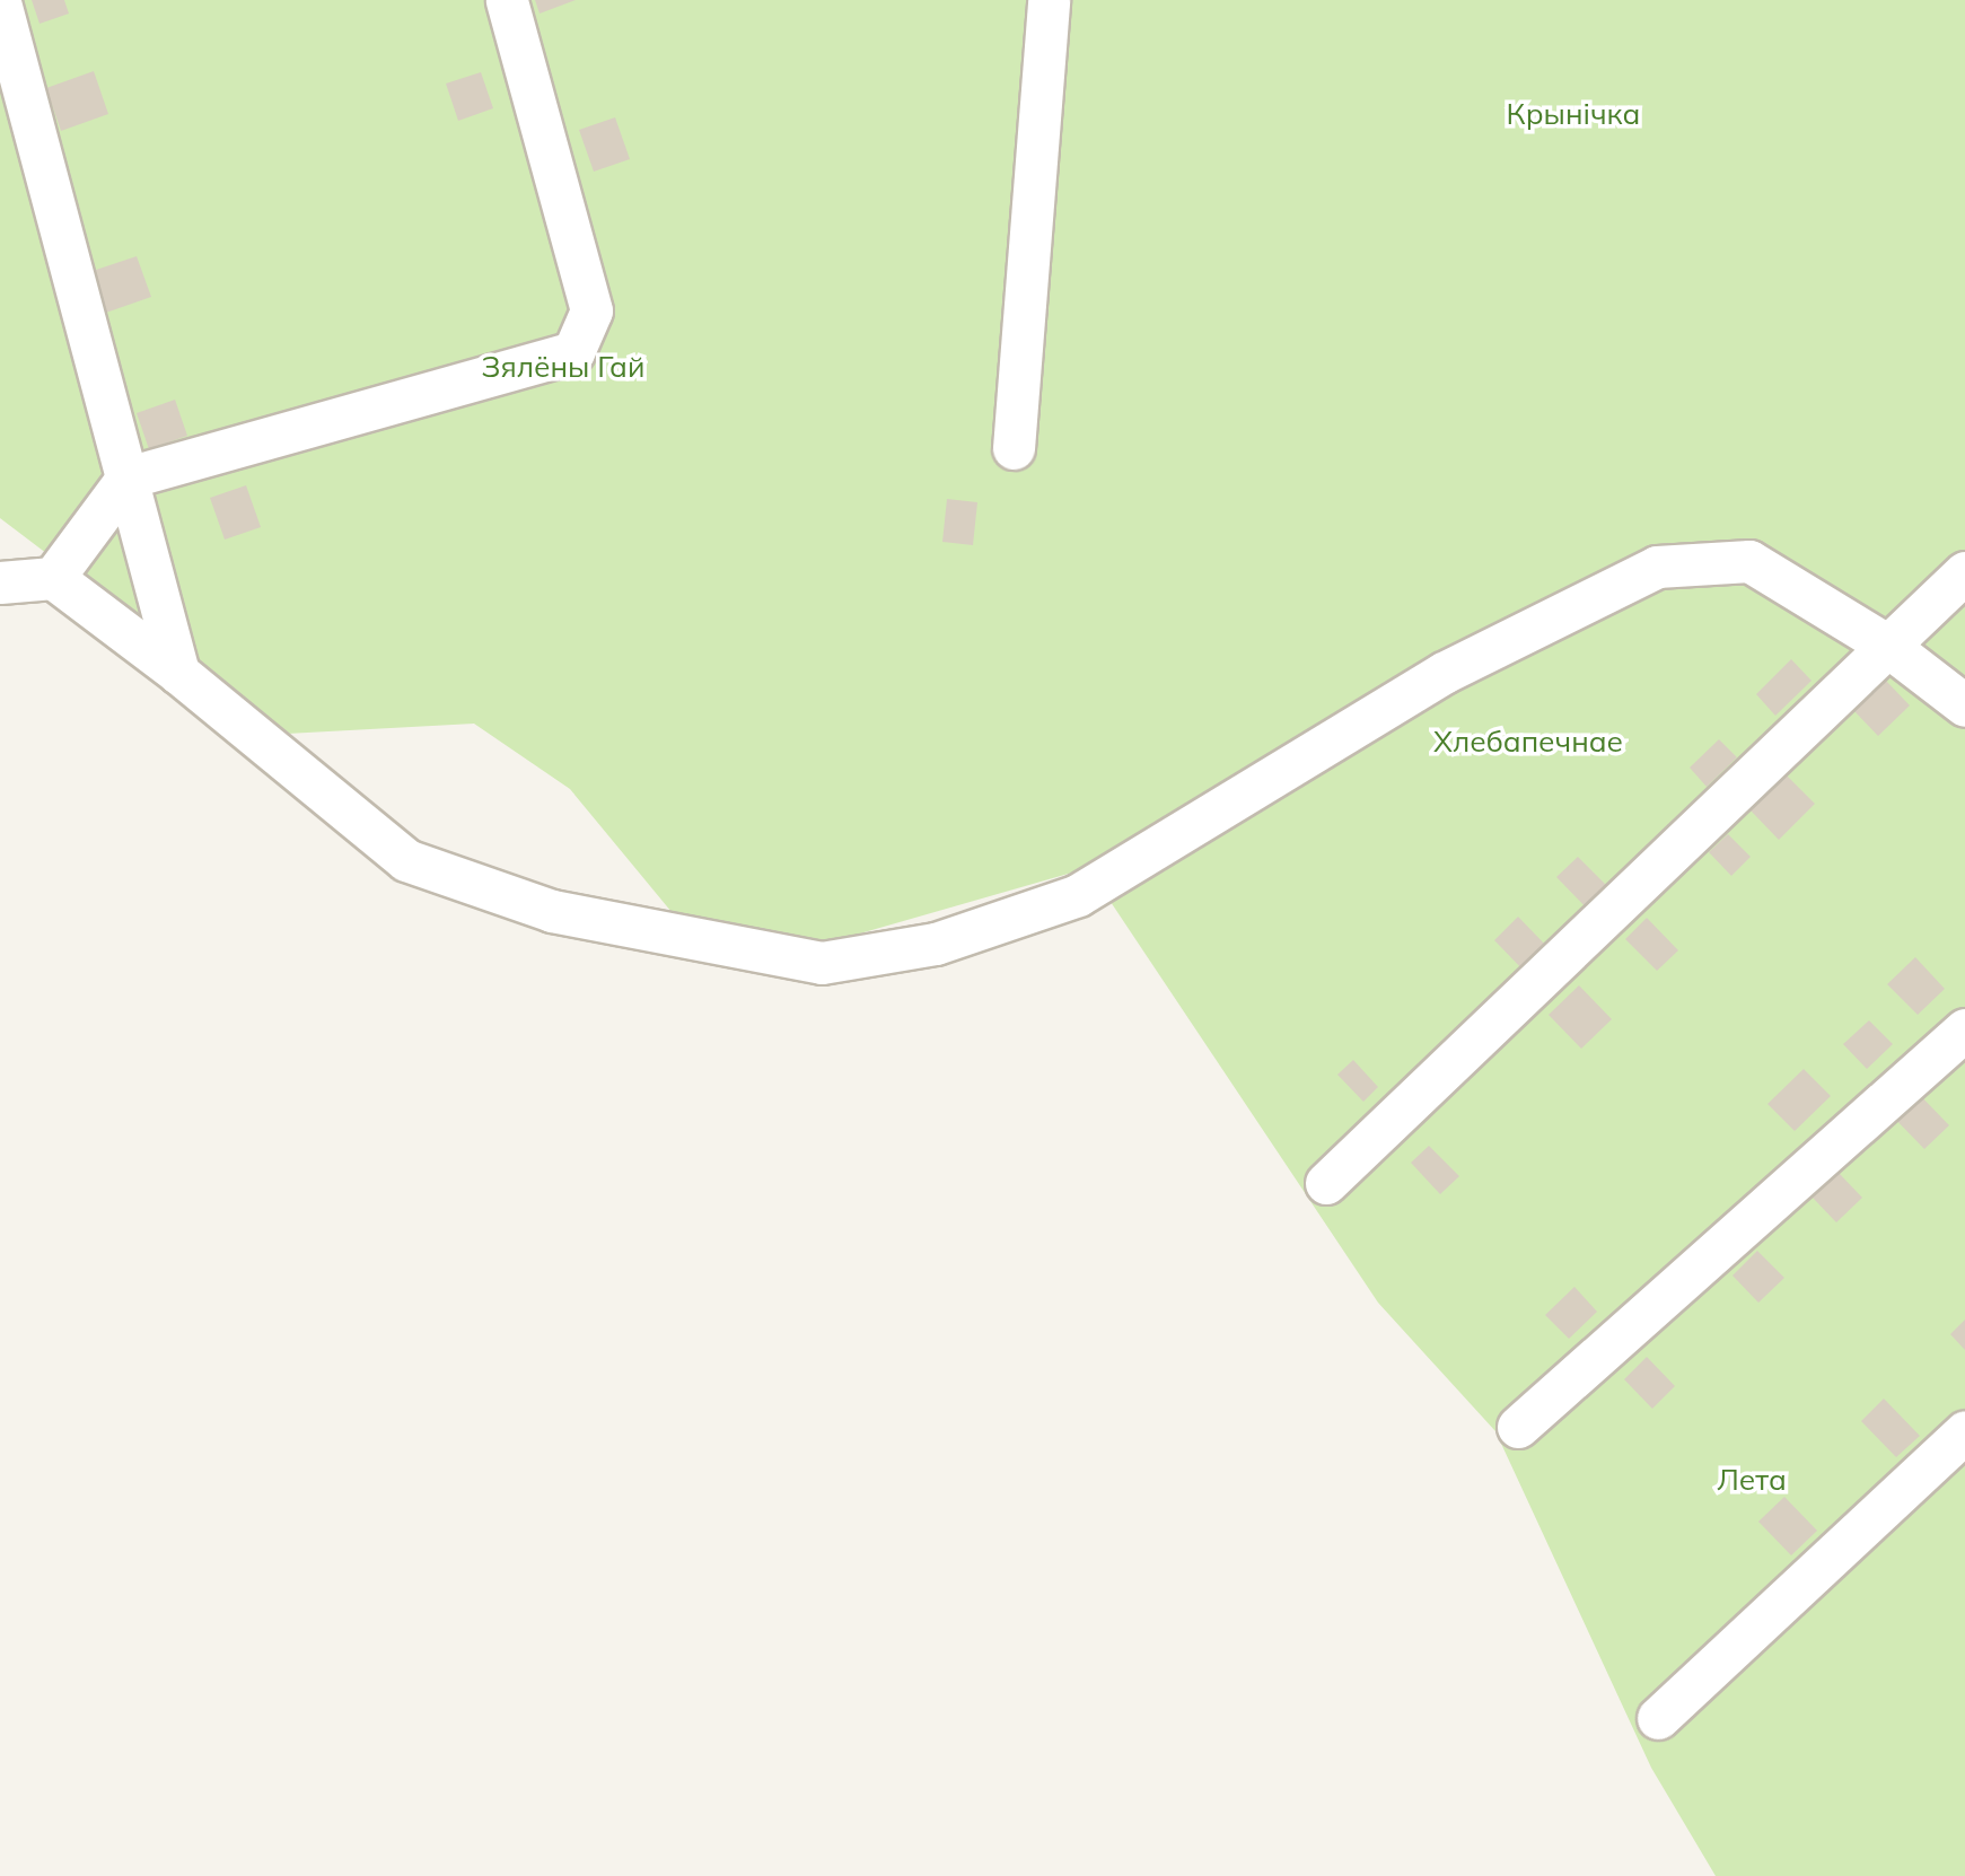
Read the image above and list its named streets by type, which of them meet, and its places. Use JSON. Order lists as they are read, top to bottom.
{
  "parks": [
    "Крынічка",
    "Зялёны Гай",
    "Хлебапечнае",
    "Лета"
  ]
}
